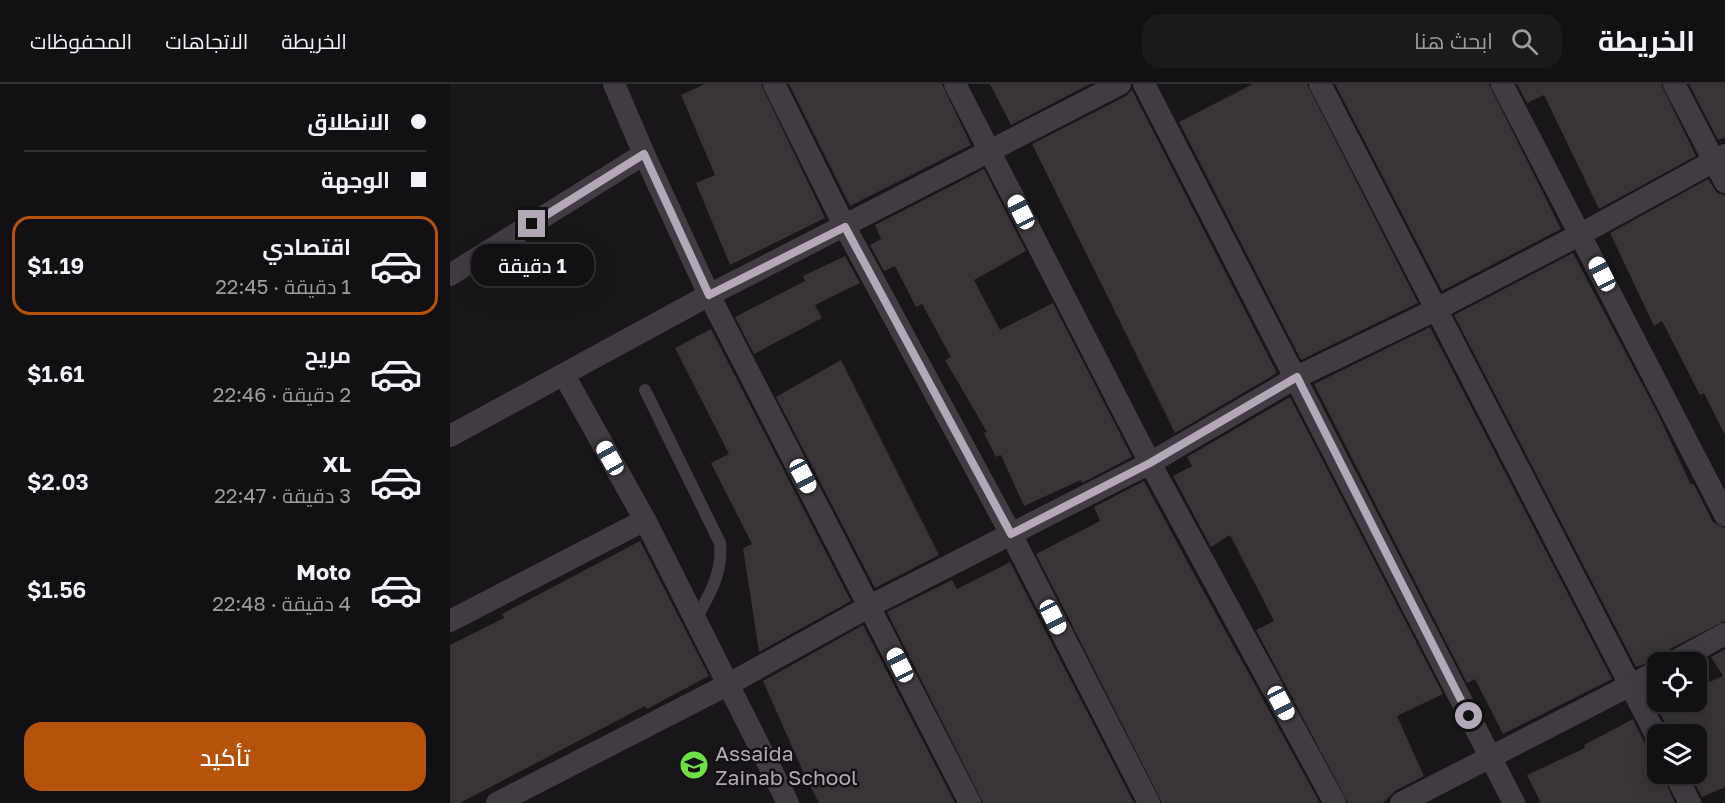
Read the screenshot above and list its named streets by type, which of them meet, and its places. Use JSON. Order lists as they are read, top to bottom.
{
  "places": {
    "school or university": ["Assaida Zainab School"]
  },
  "page": {
    "header": "الخريطة",
    "search": "ابحث هنا",
    "nav": ["الخريطة", "الاتجاهات", "المحفوظات"],
    "banner": ["الانطلاق", "الوجهة"],
    "list": [
      {
        "name": "اقتصادي",
        "note": "1 دقيقة · 22:45",
        "value": "$1.19"
      },
      {
        "name": "مريح",
        "note": "2 دقيقة · 22:46",
        "value": "$1.61"
      },
      {
        "name": "XL",
        "note": "3 دقيقة · 22:47",
        "value": "$2.03"
      },
      {
        "name": "Moto",
        "note": "4 دقيقة · 22:48",
        "value": "$1.56"
      }
    ],
    "bubble": "1 دقيقة",
    "buttons": "تأكيد"
  }
}
